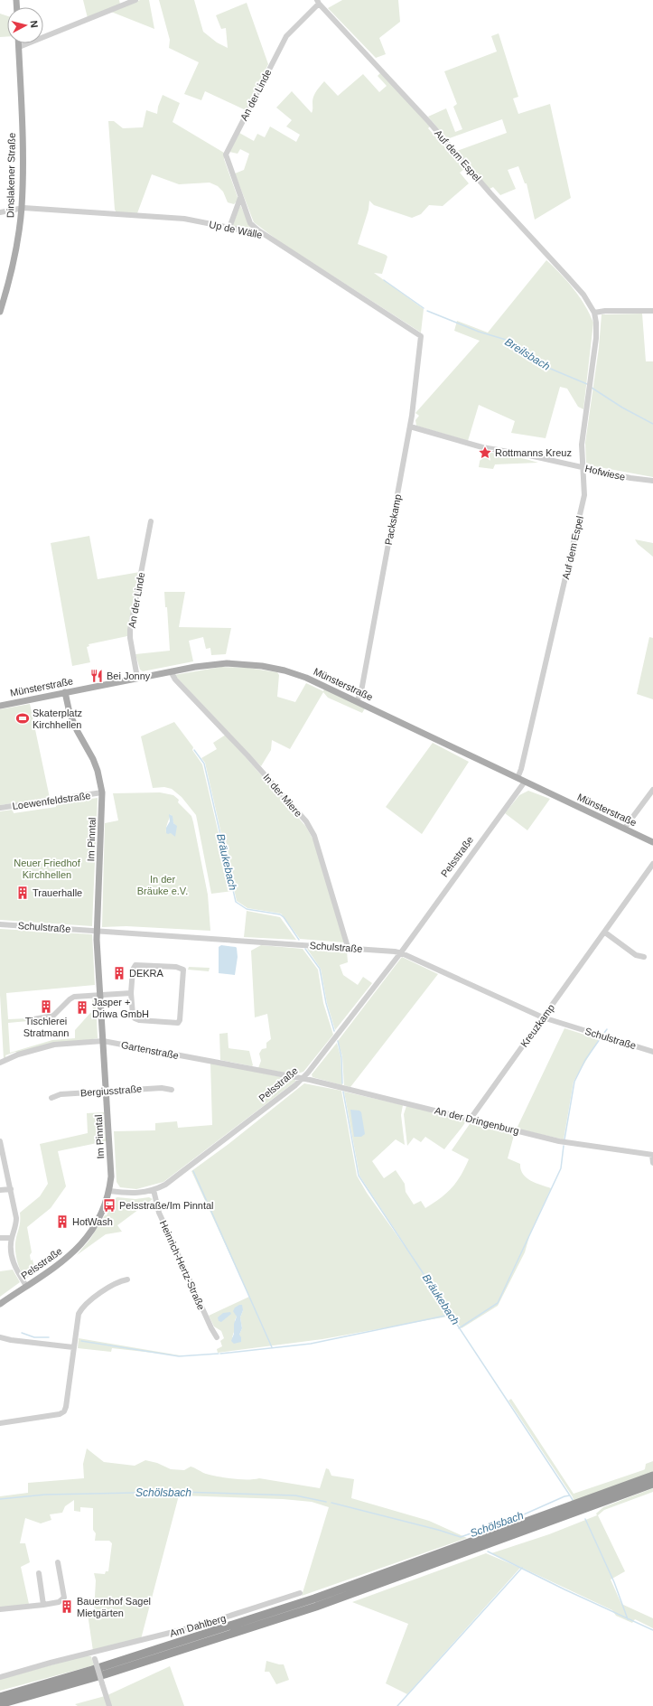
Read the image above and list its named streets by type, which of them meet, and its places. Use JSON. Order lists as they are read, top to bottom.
{
  "streets": {
    "main road": [
      "Dinslakener Straße",
      "Münsterstraße",
      "Im Pinntal",
      "Pelsstraße"
    ],
    "street": [
      "An der Linde",
      "Auf dem Espel",
      "Up de Wälle",
      "Hofwiese",
      "Packskamp",
      "In der Miere",
      "Loewenfeldstraße",
      "Schulstraße",
      "Kreuzkamp",
      "Gartenstraße",
      "Bergiusstraße",
      "An der Dringenburg",
      "Heinrich-Hertz-Straße",
      "Am Dahlberg"
    ]
  },
  "crossings": [
    ["An der Linde", "Auf dem Espel"],
    ["An der Linde", "Up de Wälle"],
    ["An der Linde", "Münsterstraße"],
    ["Auf dem Espel", "Hofwiese"],
    ["Auf dem Espel", "Münsterstraße"],
    ["Dinslakener Straße", "Up de Wälle"],
    ["Up de Wälle", "Packskamp"],
    ["Hofwiese", "Packskamp"],
    ["Packskamp", "Münsterstraße"],
    ["Münsterstraße", "In der Miere"],
    ["Münsterstraße", "Im Pinntal"],
    ["Münsterstraße", "Pelsstraße"],
    ["In der Miere", "Schulstraße"],
    ["Loewenfeldstraße", "Im Pinntal"],
    ["Im Pinntal", "Pelsstraße"],
    ["Im Pinntal", "Schulstraße"],
    ["Im Pinntal", "Gartenstraße"],
    ["Im Pinntal", "Bergiusstraße"],
    ["Pelsstraße", "Schulstraße"],
    ["Pelsstraße", "Gartenstraße"],
    ["Pelsstraße", "An der Dringenburg"],
    ["Pelsstraße", "Heinrich-Hertz-Straße"],
    ["Schulstraße", "Kreuzkamp"],
    ["Kreuzkamp", "An der Dringenburg"],
    ["Gartenstraße", "An der Dringenburg"]
  ],
  "water": ["Breilsbach", "Bräukebach", "Schölsbach"],
  "parks": ["Neuer Friedhof Kirchhellen", "In der Bräuke e.V."],
  "places": {
    "place": ["Rottmanns Kreuz"],
    "restaurant": ["Bei Jonny"],
    "sports": ["Skaterplatz Kirchhellen"],
    "building": [
      "Trauerhalle",
      "DEKRA",
      "Tischlerei Stratmann",
      "Jasper + Driwa GmbH",
      "HotWash",
      "Bauernhof Sagel Mietgärten"
    ],
    "bus stop": ["Pelsstraße/Im Pinntal"]
  },
  "north": "right"
}
